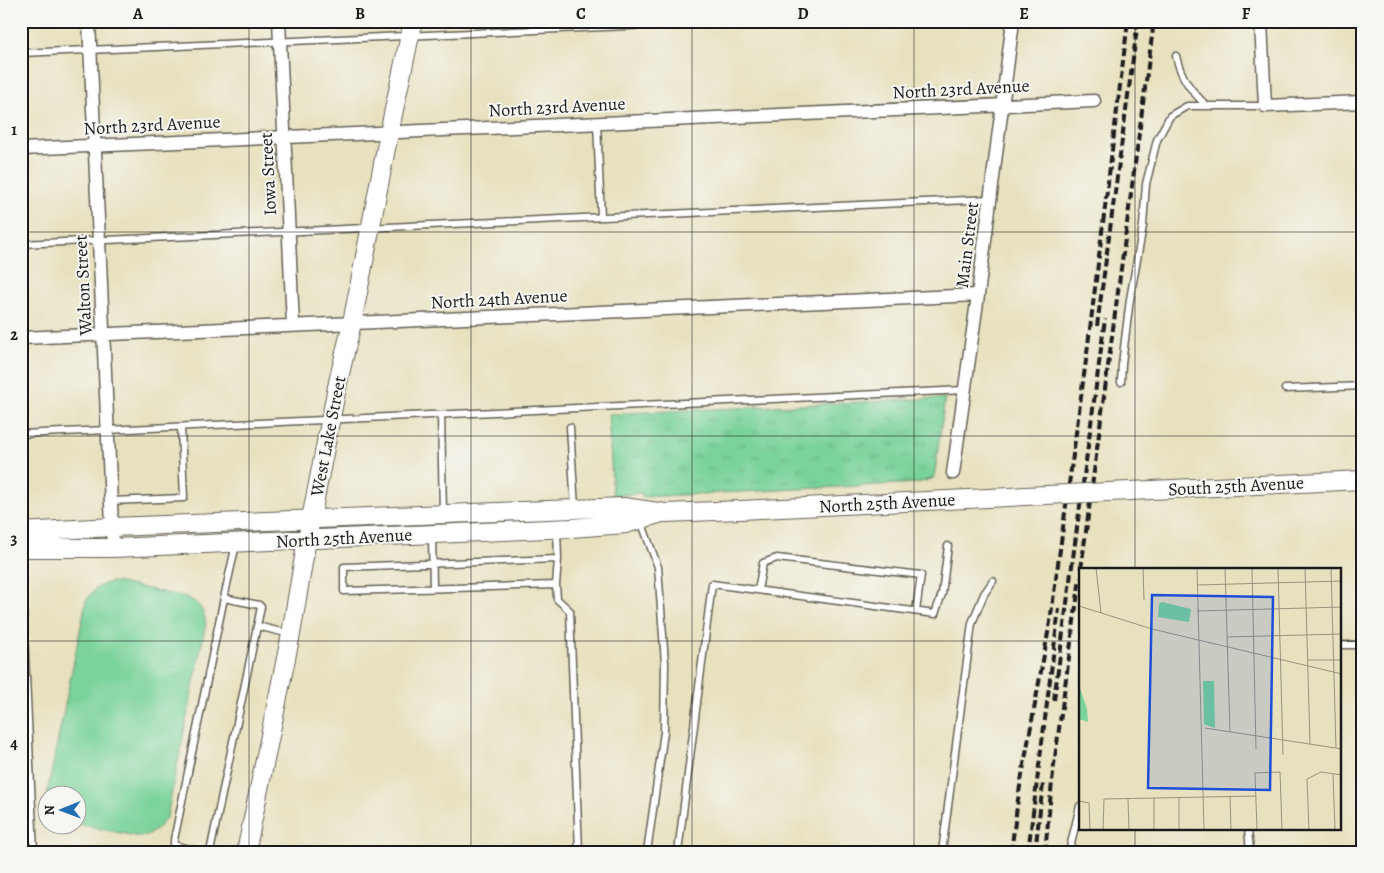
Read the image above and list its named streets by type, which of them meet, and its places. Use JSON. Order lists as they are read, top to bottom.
{
  "streets": {
    "main road": ["West Lake Street", "South 25th Avenue", "North 25th Avenue"],
    "street": [
      "North 23rd Avenue",
      "Iowa Street",
      "Main Street",
      "Walton Street",
      "North 24th Avenue"
    ]
  },
  "crossings": [
    ["North 23rd Avenue", "Iowa Street"],
    ["North 23rd Avenue", "Main Street"],
    ["North 23rd Avenue", "Walton Street"],
    ["North 23rd Avenue", "West Lake Street"],
    ["Iowa Street", "North 24th Avenue"],
    ["Main Street", "North 24th Avenue"],
    ["Walton Street", "North 24th Avenue"],
    ["Walton Street", "North 25th Avenue"],
    ["North 24th Avenue", "West Lake Street"],
    ["West Lake Street", "North 25th Avenue"],
    ["South 25th Avenue", "North 25th Avenue"]
  ],
  "north": "left",
  "grid": {
    "columns": [
      "A",
      "B",
      "C",
      "D",
      "E",
      "F"
    ],
    "rows": [
      "1",
      "2",
      "3",
      "4"
    ]
  }
}
